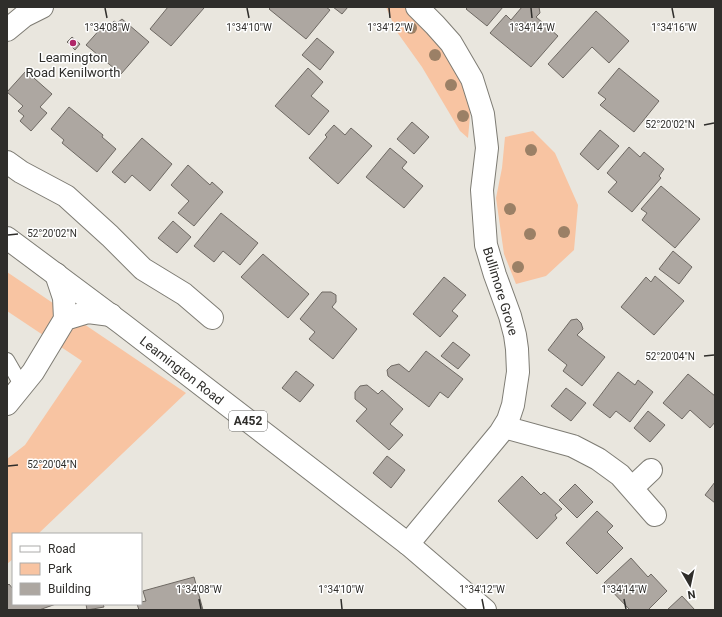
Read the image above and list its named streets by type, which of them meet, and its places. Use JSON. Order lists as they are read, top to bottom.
{
  "streets": {
    "street": ["Bullimore Grove", "Leamington Road", "A452"]
  },
  "crossings": [
    ["Bullimore Grove", "Leamington Road"]
  ],
  "places": ["Leamington Road Kenilworth"],
  "legend": ["Road", "Park", "Building"],
  "north": "bottom",
  "coordinates": [
    "1°34'14\"W",
    "1°34'08\"W",
    "1°34'10\"W",
    "1°34'12\"W",
    "1°34'16\"W",
    "52°20'02\"N",
    "52°20'04\"N"
  ]
}
